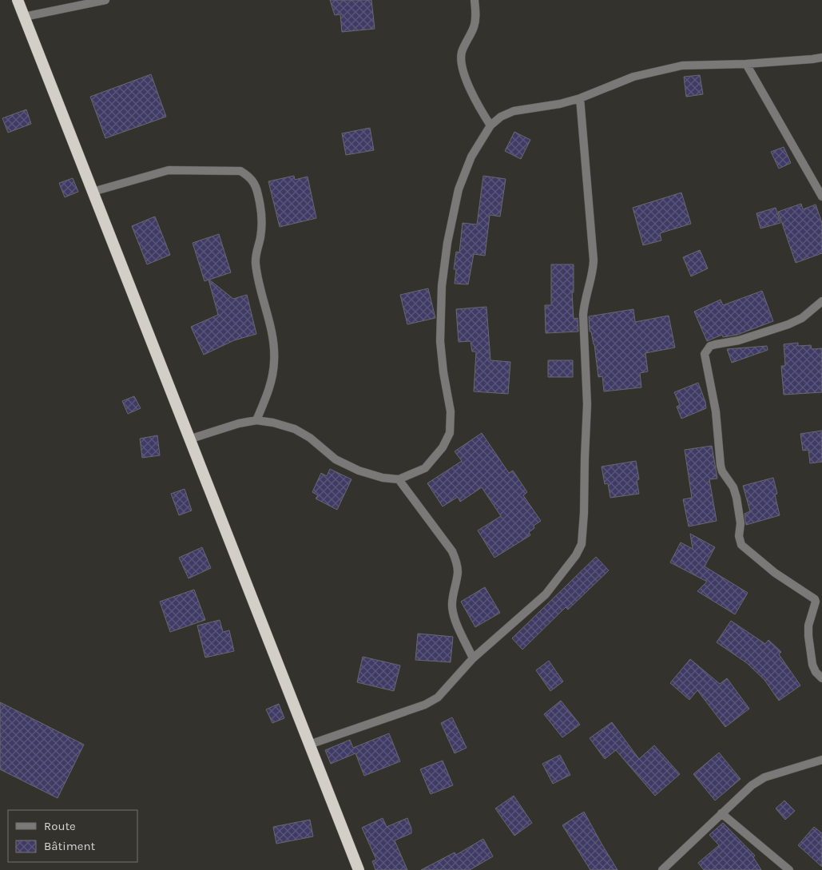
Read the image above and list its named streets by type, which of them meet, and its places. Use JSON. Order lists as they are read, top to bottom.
{
  "legend": ["Route", "Bâtiment"]
}
